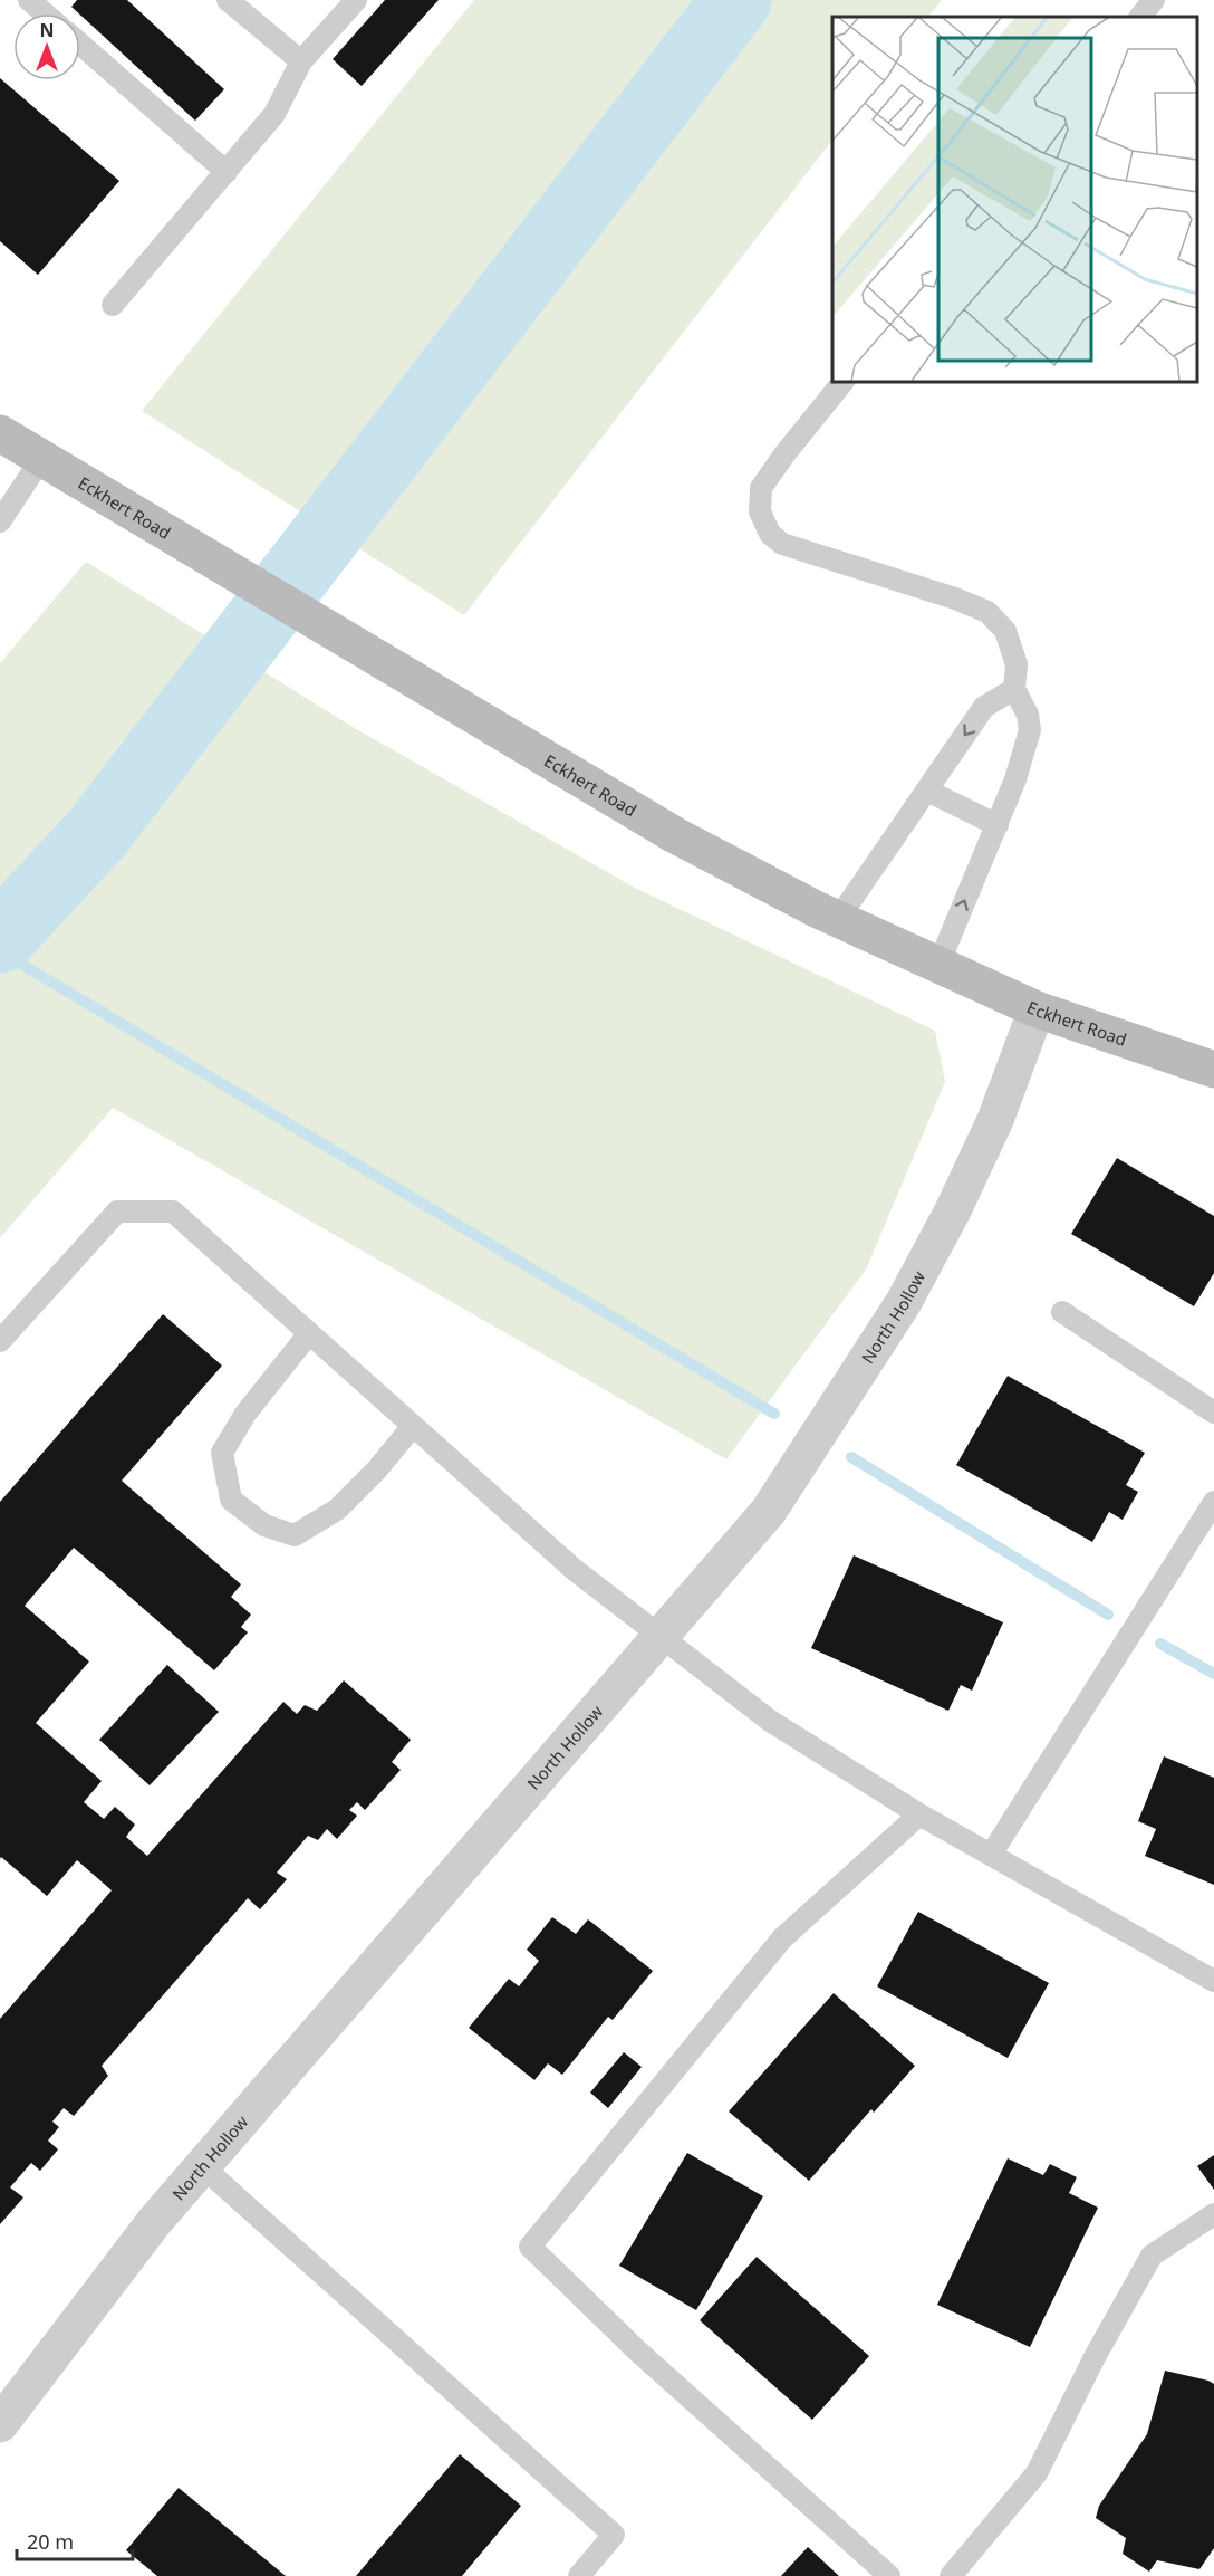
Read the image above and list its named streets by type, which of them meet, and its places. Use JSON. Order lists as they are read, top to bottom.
{
  "streets": {
    "main road": ["Eckhert Road"],
    "street": ["North Hollow"]
  },
  "crossings": [
    ["Eckhert Road", "North Hollow"]
  ],
  "scale_bar": "20 m",
  "north": "top"
}
